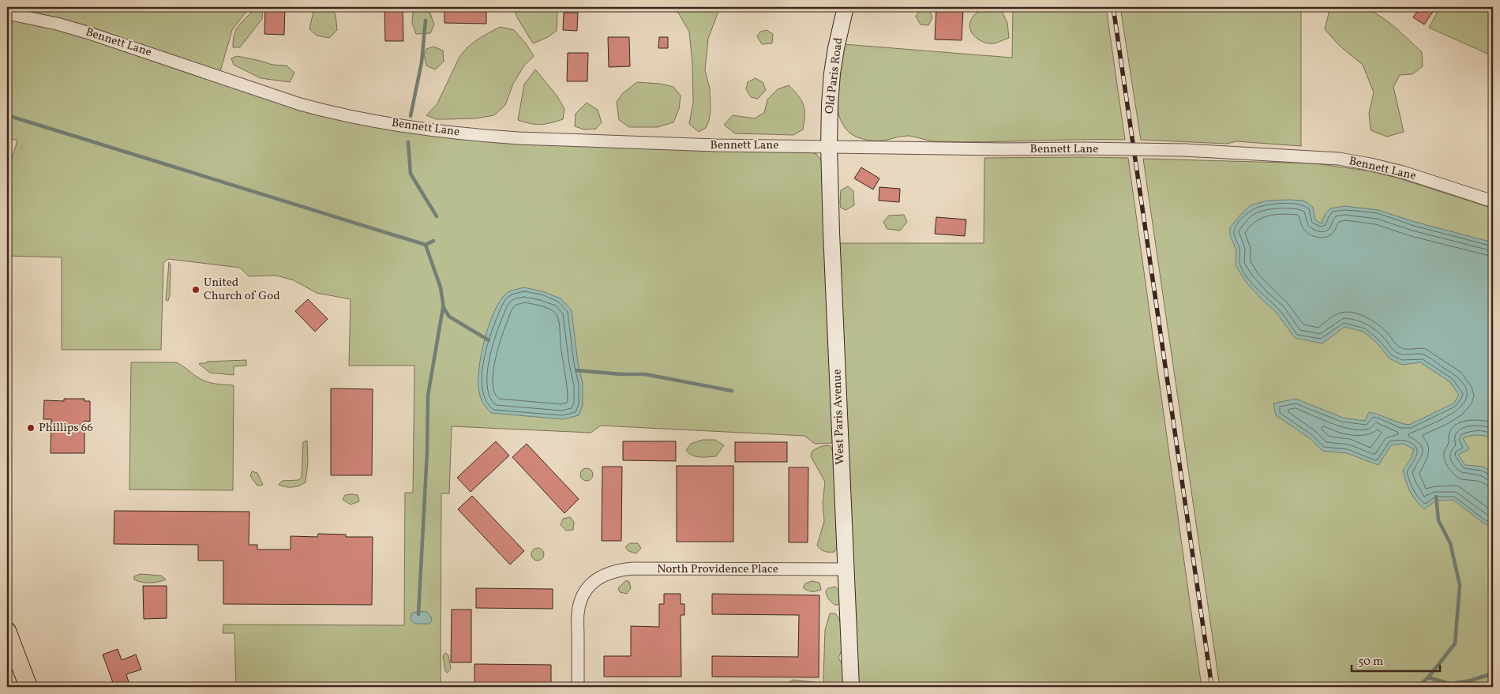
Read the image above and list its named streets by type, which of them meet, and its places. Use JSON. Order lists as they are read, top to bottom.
{
  "streets": {
    "main road": ["Old Paris Road", "West Paris Avenue"],
    "street": ["Bennett Lane", "North Providence Place"]
  },
  "crossings": [
    ["Bennett Lane", "Old Paris Road"],
    ["Bennett Lane", "West Paris Avenue"],
    ["Old Paris Road", "West Paris Avenue"],
    ["West Paris Avenue", "North Providence Place"]
  ],
  "places": ["United Church of God", "Phillips 66"],
  "scale_bar": "50 m"
}
